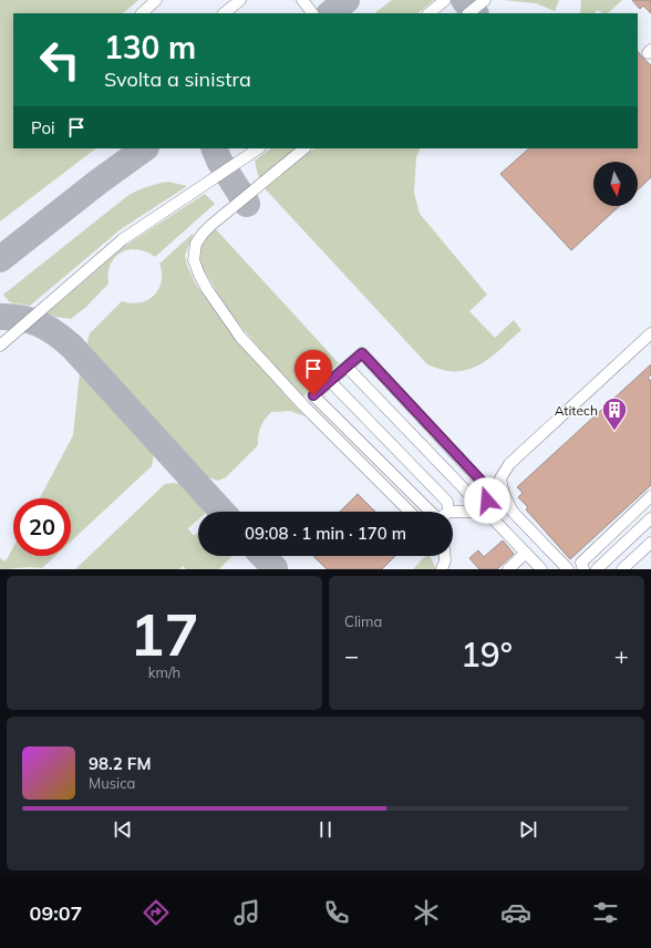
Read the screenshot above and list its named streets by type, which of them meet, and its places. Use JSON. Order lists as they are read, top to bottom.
{
  "places": {
    "building": ["Atitech"]
  },
  "north": "bottom",
  "page": {
    "turn": ["130 m", "Svolta a sinistra"],
    "then": "Poi",
    "limit": "20",
    "trip": "09:08 · 1 min · 170 m",
    "tile": [
      ["17", "km/h"],
      "Clima"
    ],
    "heat": ["−", "19°", "+"],
    "song": ["98.2 FM", "Musica"],
    "tabs": "09:07"
  }
}
